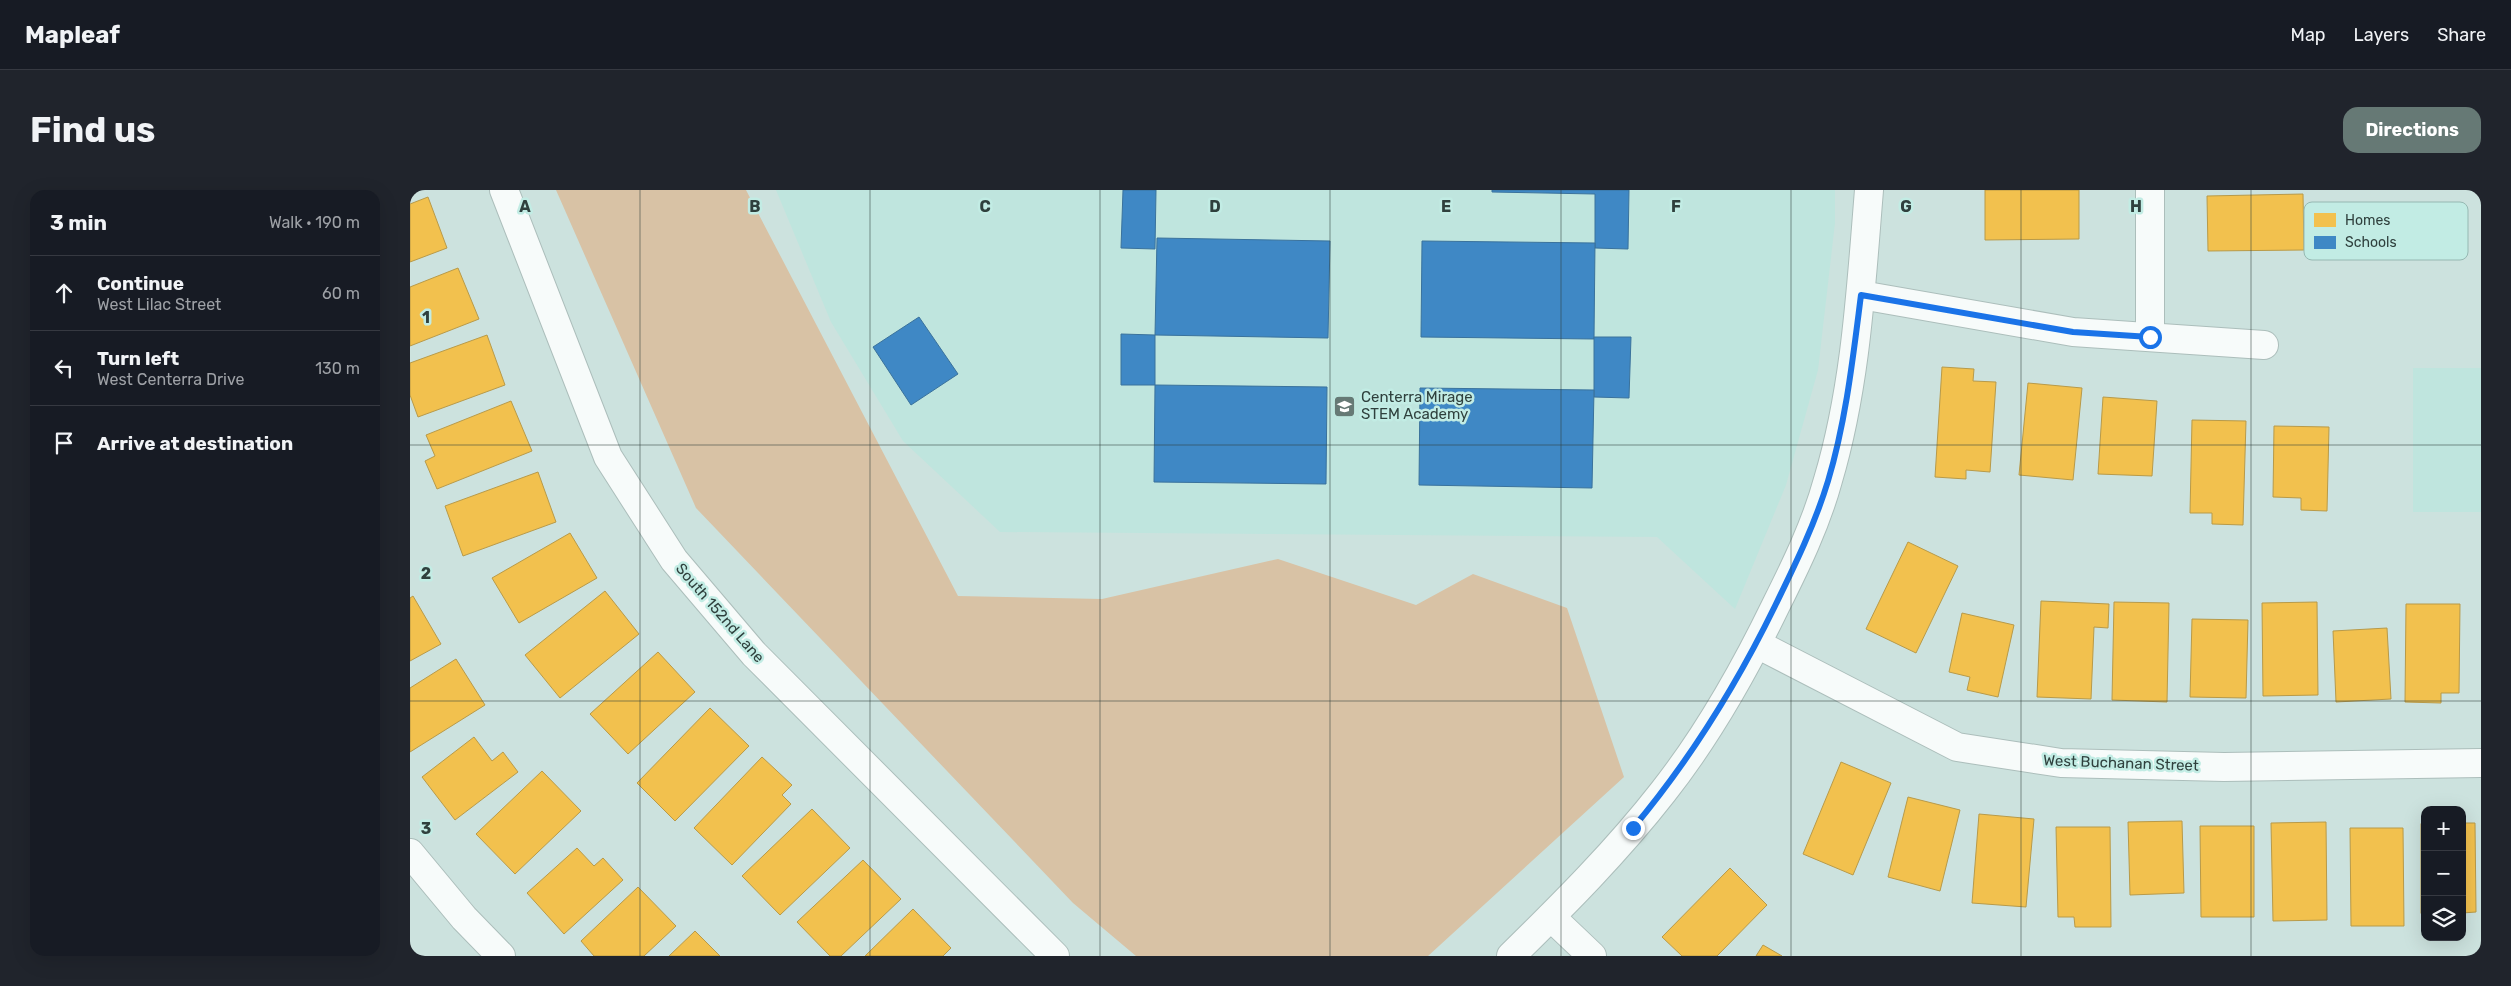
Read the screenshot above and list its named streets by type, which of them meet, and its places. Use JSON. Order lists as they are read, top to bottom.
{
  "streets": {
    "street": ["South 152nd Lane", "West Buchanan Street"]
  },
  "places": {
    "school or university": ["Centerra Mirage STEM Academy"]
  },
  "legend": ["Homes", "Schools"],
  "page": {
    "header": "Mapleaf",
    "nav": ["Map", "Layers", "Share"],
    "buttons": "Directions",
    "title": "Find us",
    "heading": ["3 min", "Walk · 190 m"],
    "list": [
      ["Continue", "West Lilac Street", "60 m"],
      ["Turn left", "West Centerra Drive", "130 m"],
      "Arrive at destination"
    ],
    "map_buttons": ["+", "−"]
  },
  "grid": {
    "columns": [
      "A",
      "B",
      "C",
      "D",
      "E",
      "F",
      "G",
      "H"
    ],
    "rows": ["1", "2", "3"]
  }
}
